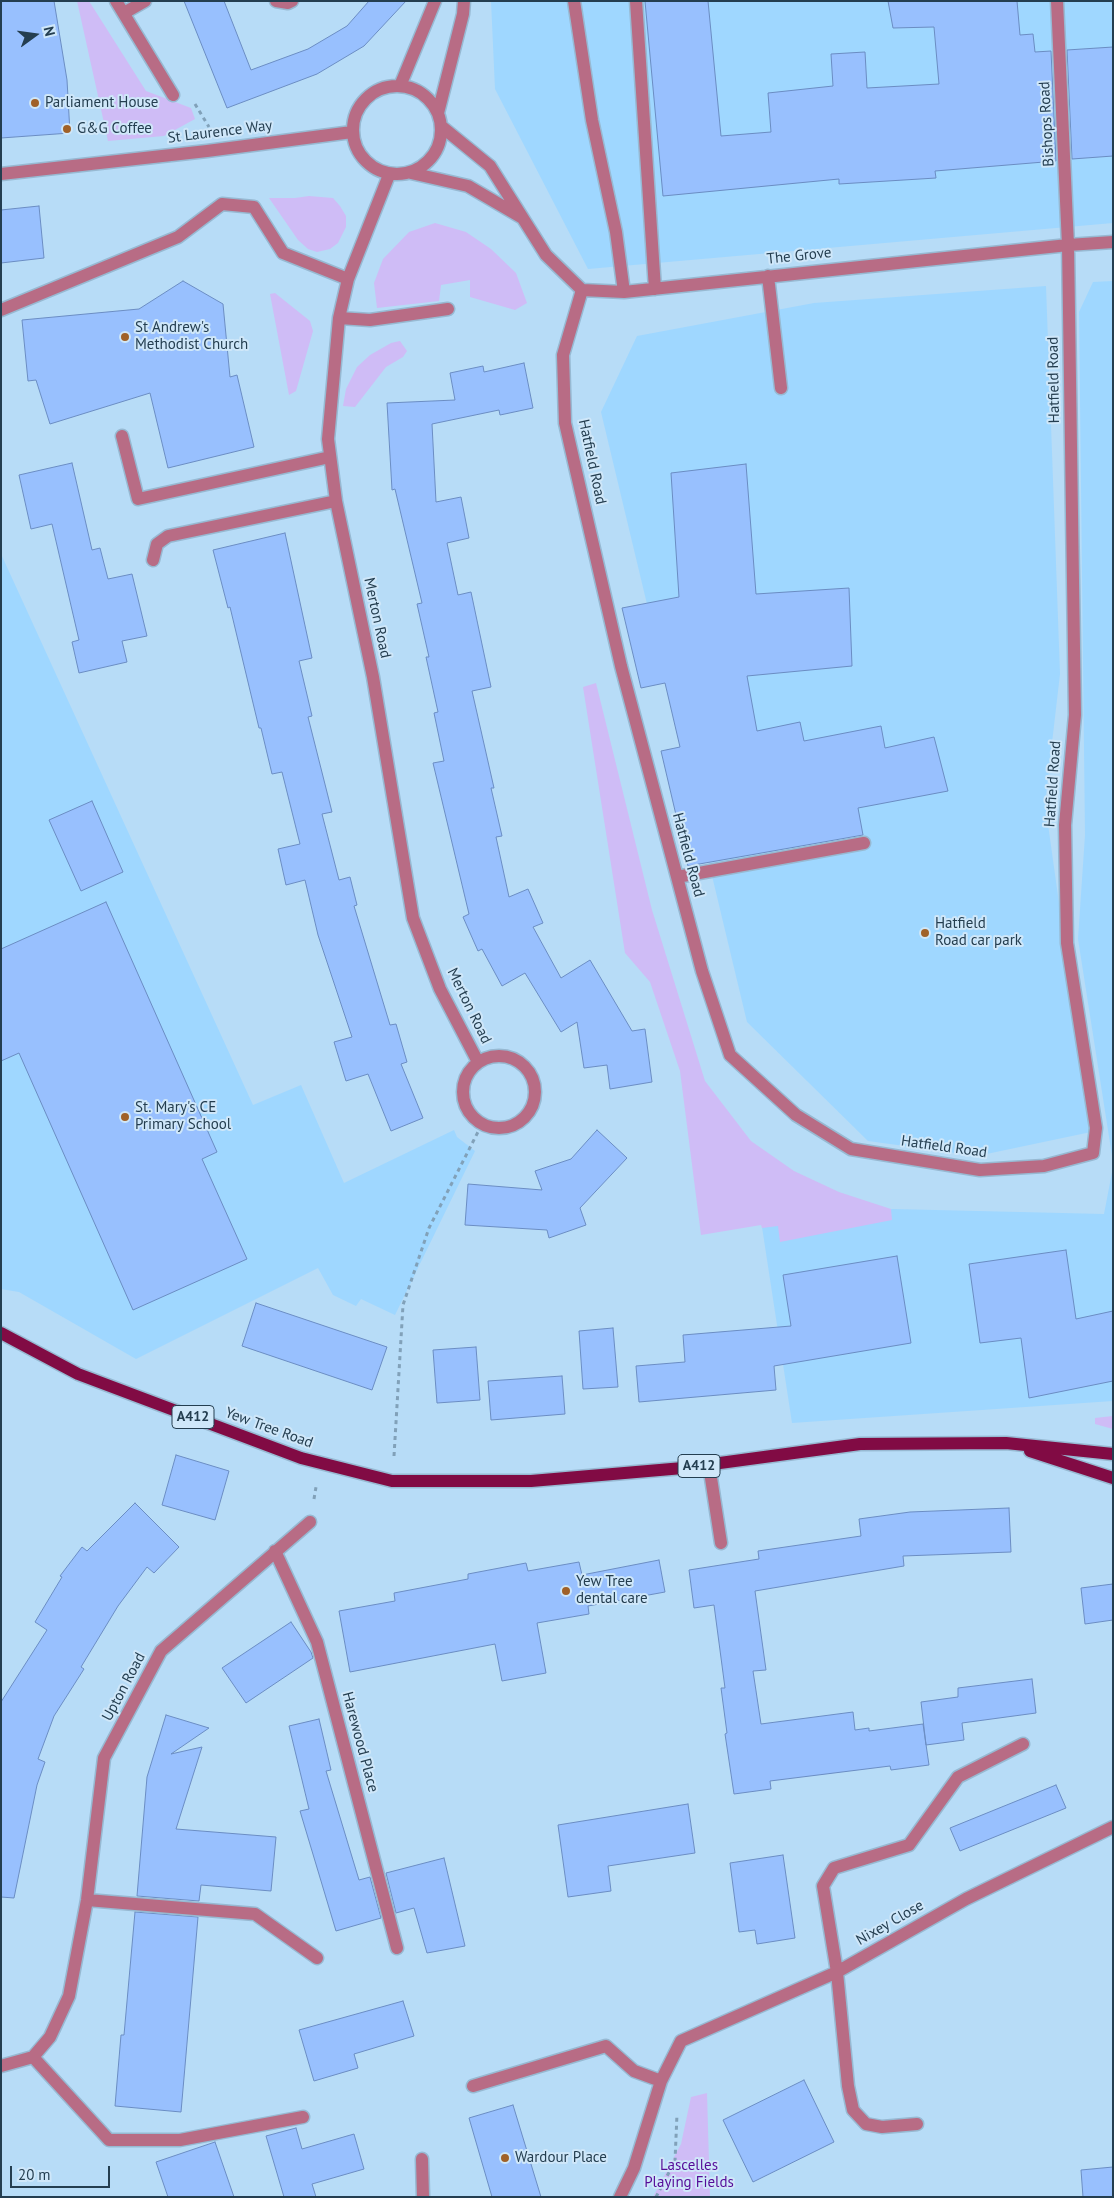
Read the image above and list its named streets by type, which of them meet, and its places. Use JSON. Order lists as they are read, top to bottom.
{
  "streets": {
    "main road": ["A412", "Yew Tree Road"],
    "street": [
      "Bishops Road",
      "St Laurence Way",
      "The Grove",
      "Hatfield Road",
      "Merton Road",
      "Upton Road",
      "Harewood Place",
      "Nixey Close"
    ]
  },
  "crossings": [
    ["Bishops Road", "The Grove"],
    ["Bishops Road", "Hatfield Road"],
    ["St Laurence Way", "Merton Road"],
    ["The Grove", "Hatfield Road"],
    ["A412", "Yew Tree Road"],
    ["Upton Road", "Harewood Place"]
  ],
  "parks": ["Lascelles Playing Fields"],
  "places": [
    "Parliament House",
    "G&G Coffee",
    "St Andrew's Methodist Church",
    "Hatfield Road car park",
    "St. Mary's CE Primary School",
    "Yew Tree dental care",
    "Wardour Place"
  ],
  "scale_bar": "20 m",
  "north": "right"
}
